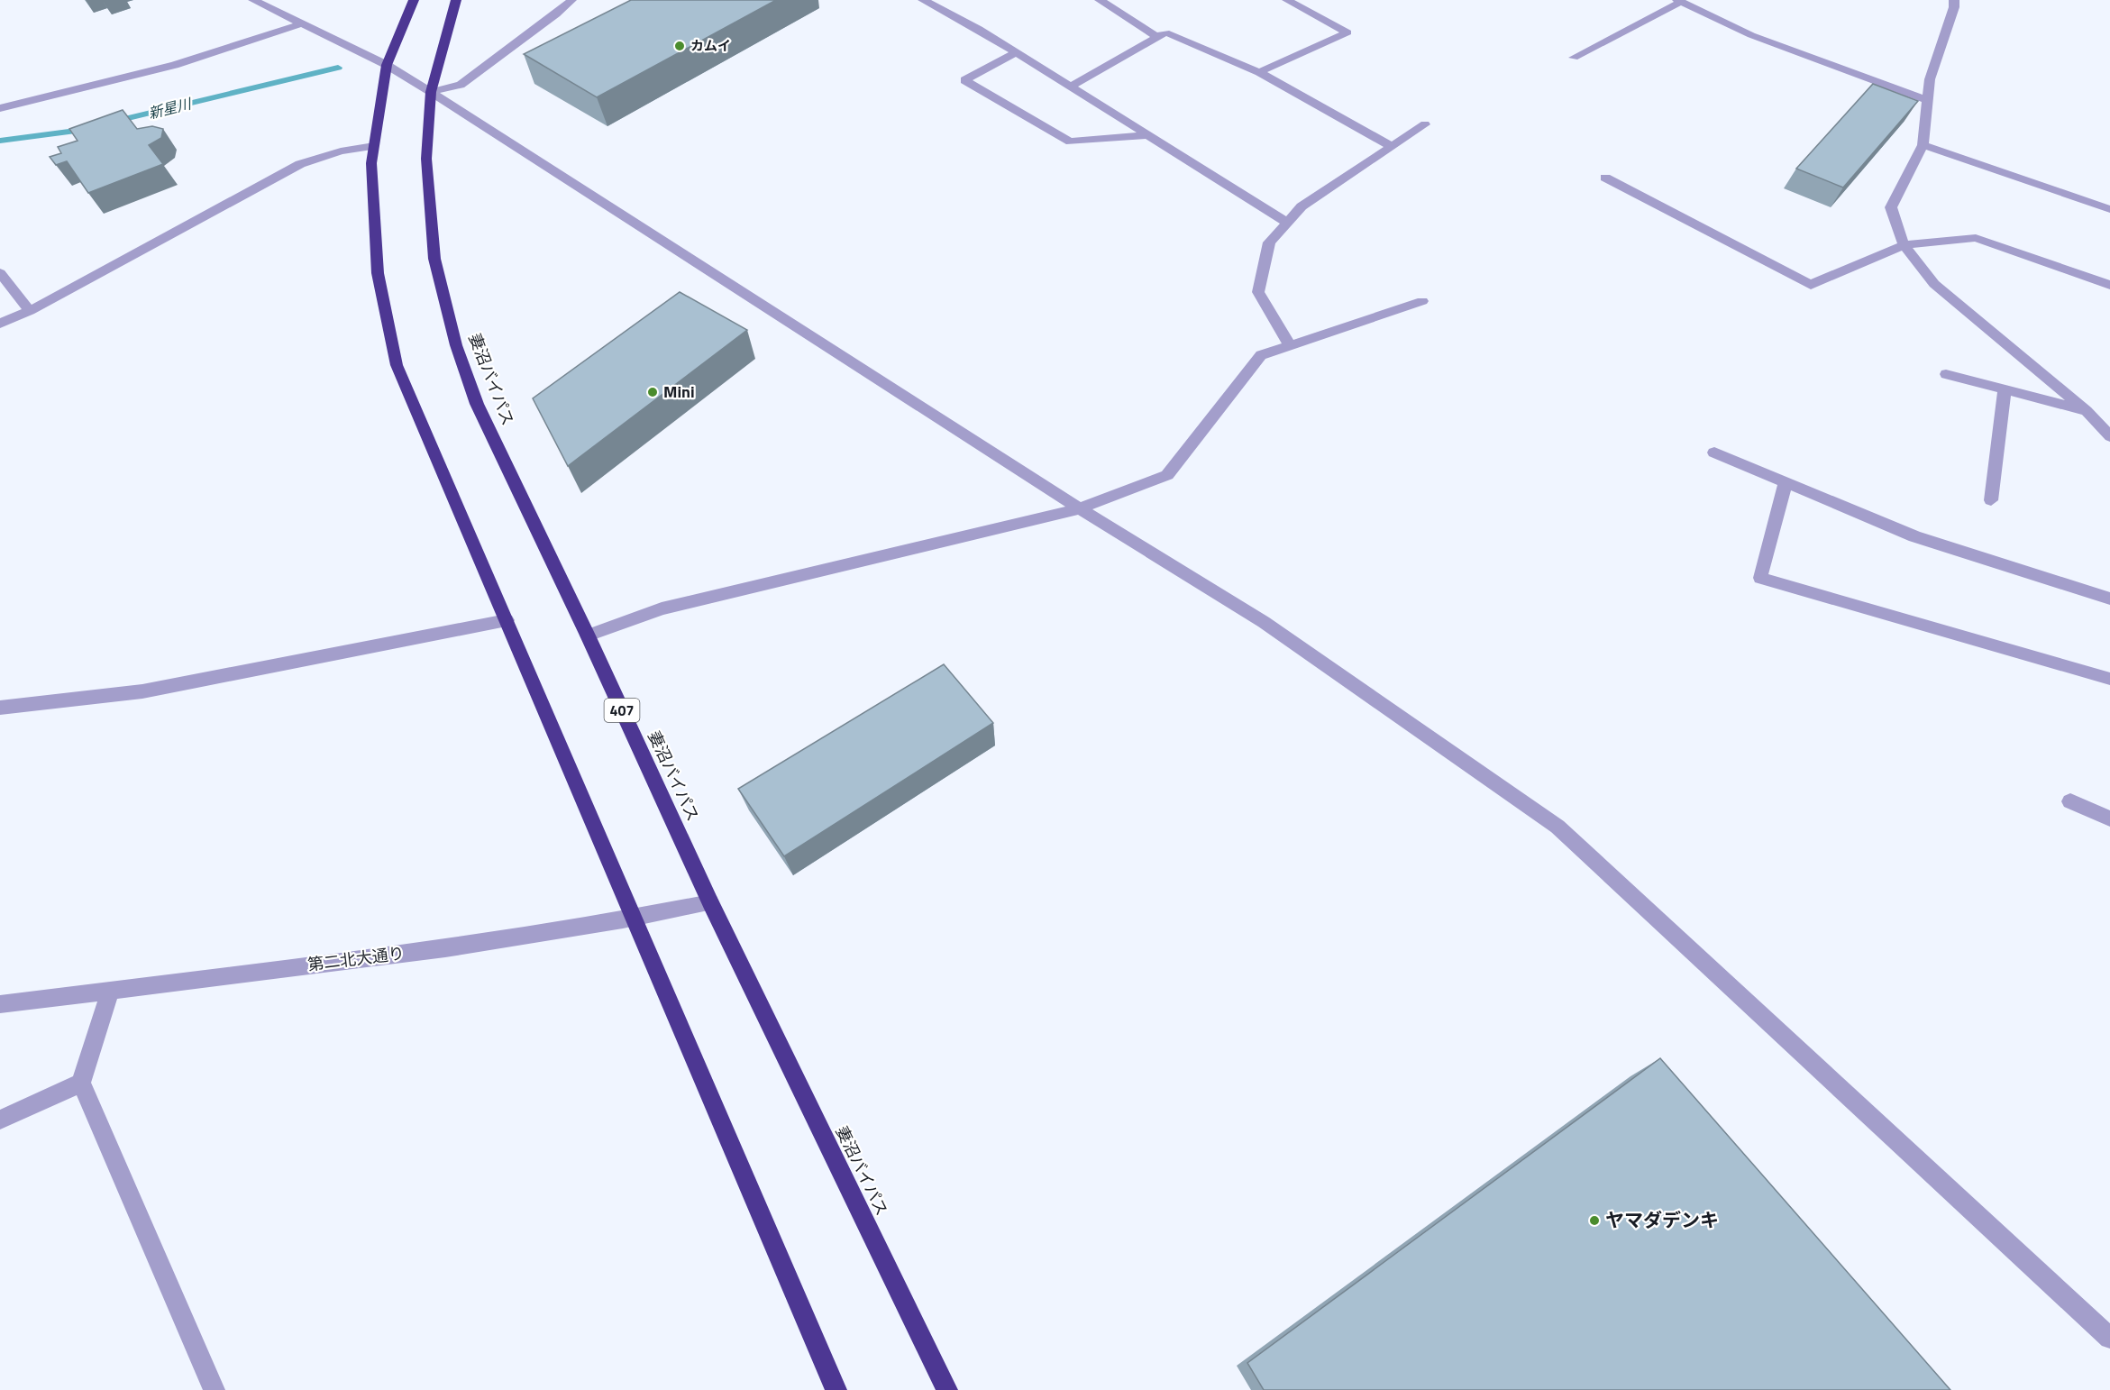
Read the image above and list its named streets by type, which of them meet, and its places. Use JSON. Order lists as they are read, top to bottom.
{
  "streets": {
    "highway": ["妻沼バイパス", "407"],
    "street": ["第二北大通り"]
  },
  "crossings": [
    ["妻沼バイパス", "第二北大通り"]
  ],
  "water": ["新星川"],
  "places": ["カムイ", "Mini", "ヤマダデンキ"]
}
